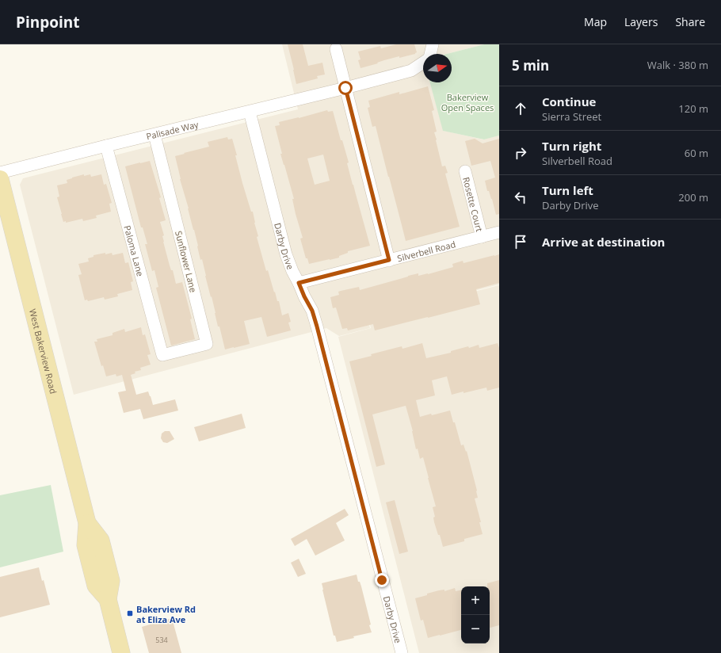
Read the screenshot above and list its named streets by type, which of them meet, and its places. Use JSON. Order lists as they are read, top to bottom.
{
  "streets": {
    "main road": ["West Bakerview Road"],
    "street": [
      "Palisade Way",
      "Rosette Court",
      "Darby Drive",
      "Paloma Lane",
      "Silverbell Road",
      "Sunflower Lane"
    ]
  },
  "crossings": [
    ["Palisade Way", "Darby Drive"],
    ["Palisade Way", "Paloma Lane"],
    ["Palisade Way", "Sunflower Lane"],
    ["Rosette Court", "Silverbell Road"],
    ["Darby Drive", "Silverbell Road"],
    ["Paloma Lane", "Sunflower Lane"]
  ],
  "parks": ["Bakerview Open Spaces"],
  "places": {
    "transit": ["Bakerview Rd at Eliza Ave"]
  },
  "house_numbers": ["534"],
  "north": "right",
  "page": {
    "header": "Pinpoint",
    "nav": ["Map", "Layers", "Share"],
    "heading": ["5 min", "Walk · 380 m"],
    "list": [
      ["Continue", "Sierra Street", "120 m"],
      ["Turn right", "Silverbell Road", "60 m"],
      ["Turn left", "Darby Drive", "200 m"],
      "Arrive at destination"
    ],
    "map_buttons": ["+", "−"]
  }
}
